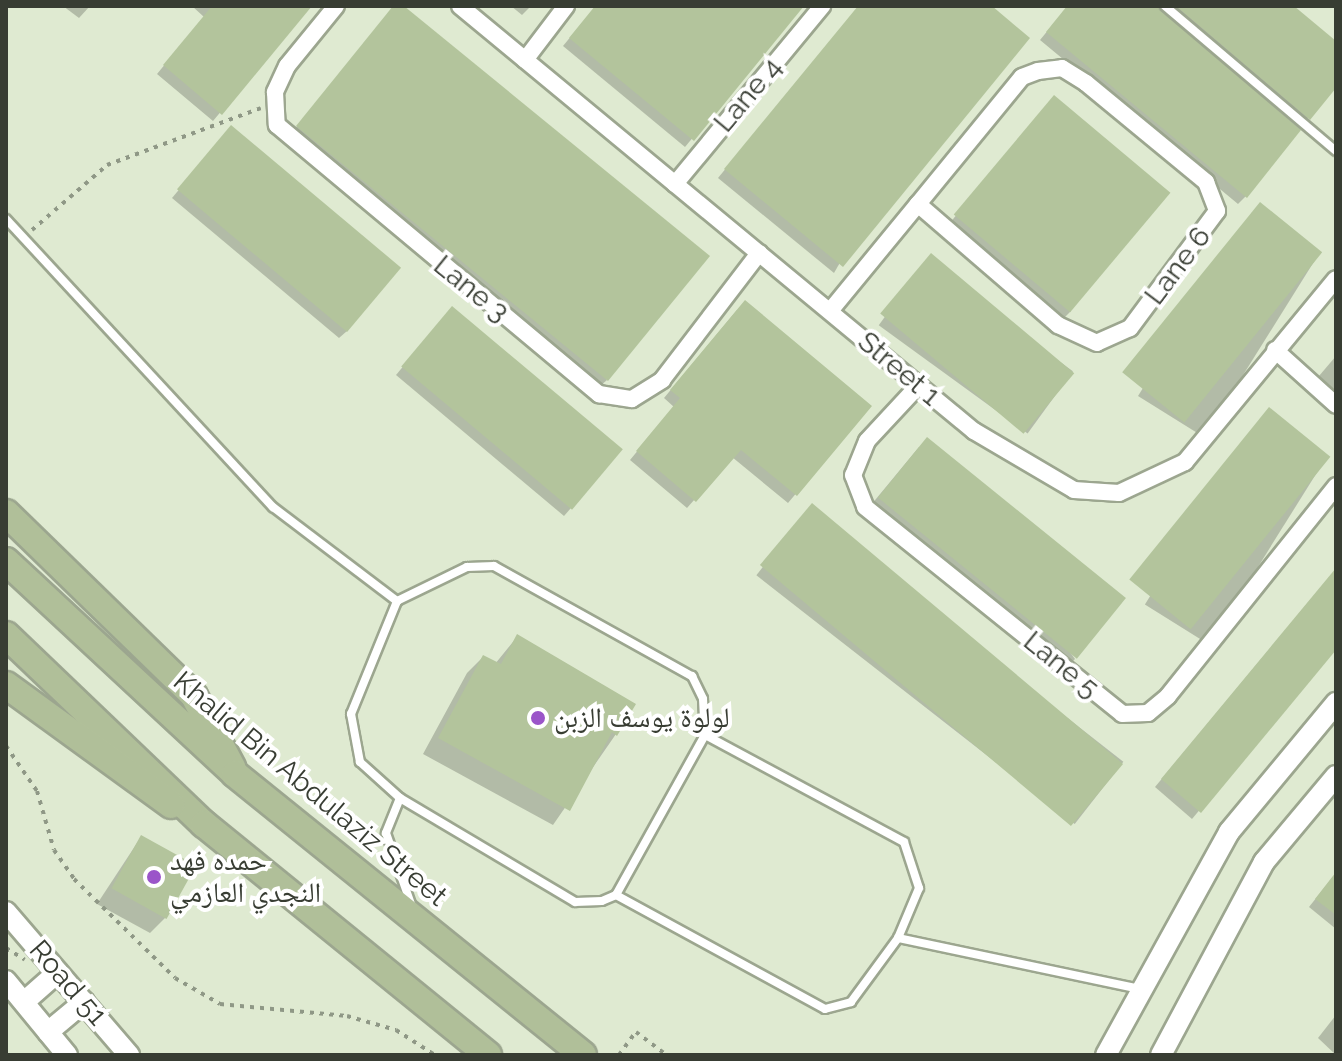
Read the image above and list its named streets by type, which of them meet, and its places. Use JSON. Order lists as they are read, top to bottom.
{
  "streets": {
    "main road": ["Khalid Bin Abdulaziz Street"],
    "street": [
      "Lane 4",
      "Lane 6",
      "Lane 3",
      "Street 1",
      "Lane 5",
      "Road 51"
    ]
  },
  "crossings": [
    ["Lane 4", "Street 1"],
    ["Lane 6", "Street 1"],
    ["Lane 3", "Street 1"],
    ["Street 1", "Lane 5"]
  ],
  "places": ["لولوة يوسف الزبن", "حمده فهد النجدي العازمي"]
}
